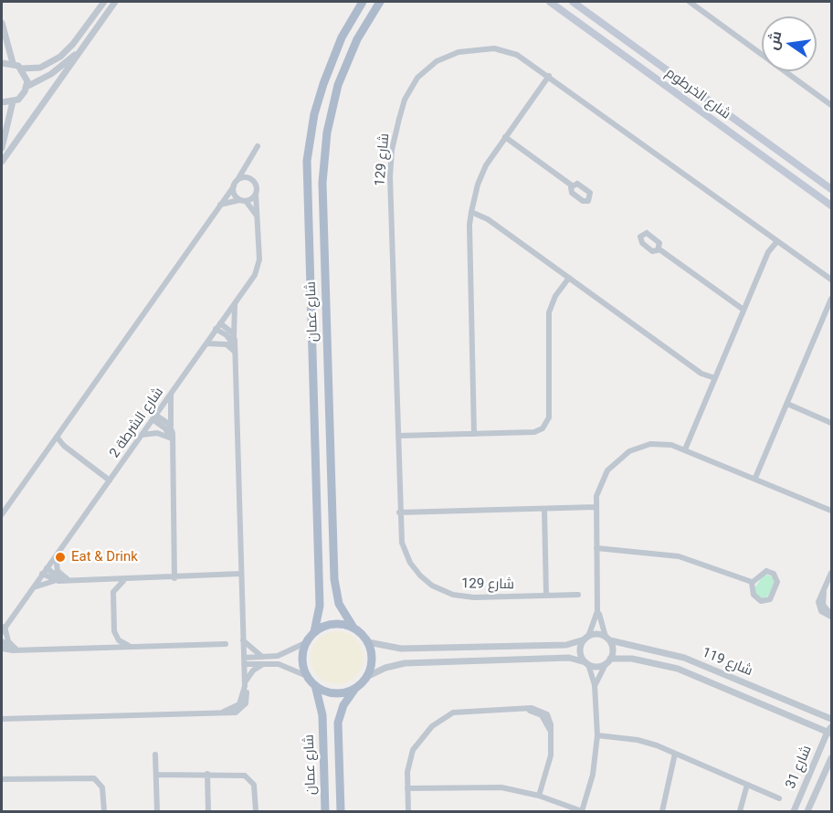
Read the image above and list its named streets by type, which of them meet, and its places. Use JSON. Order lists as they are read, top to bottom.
{
  "streets": {
    "main road": ["شارع الخرطوم", "شارع عمان"],
    "street": [
      "شارع 129",
      "شارع الشرطة 2",
      "شارع 119",
      "شارع 31"
    ]
  },
  "crossings": [
    ["شارع 119", "شارع 31"]
  ],
  "places": ["Eat & Drink"],
  "north": "left"
}
